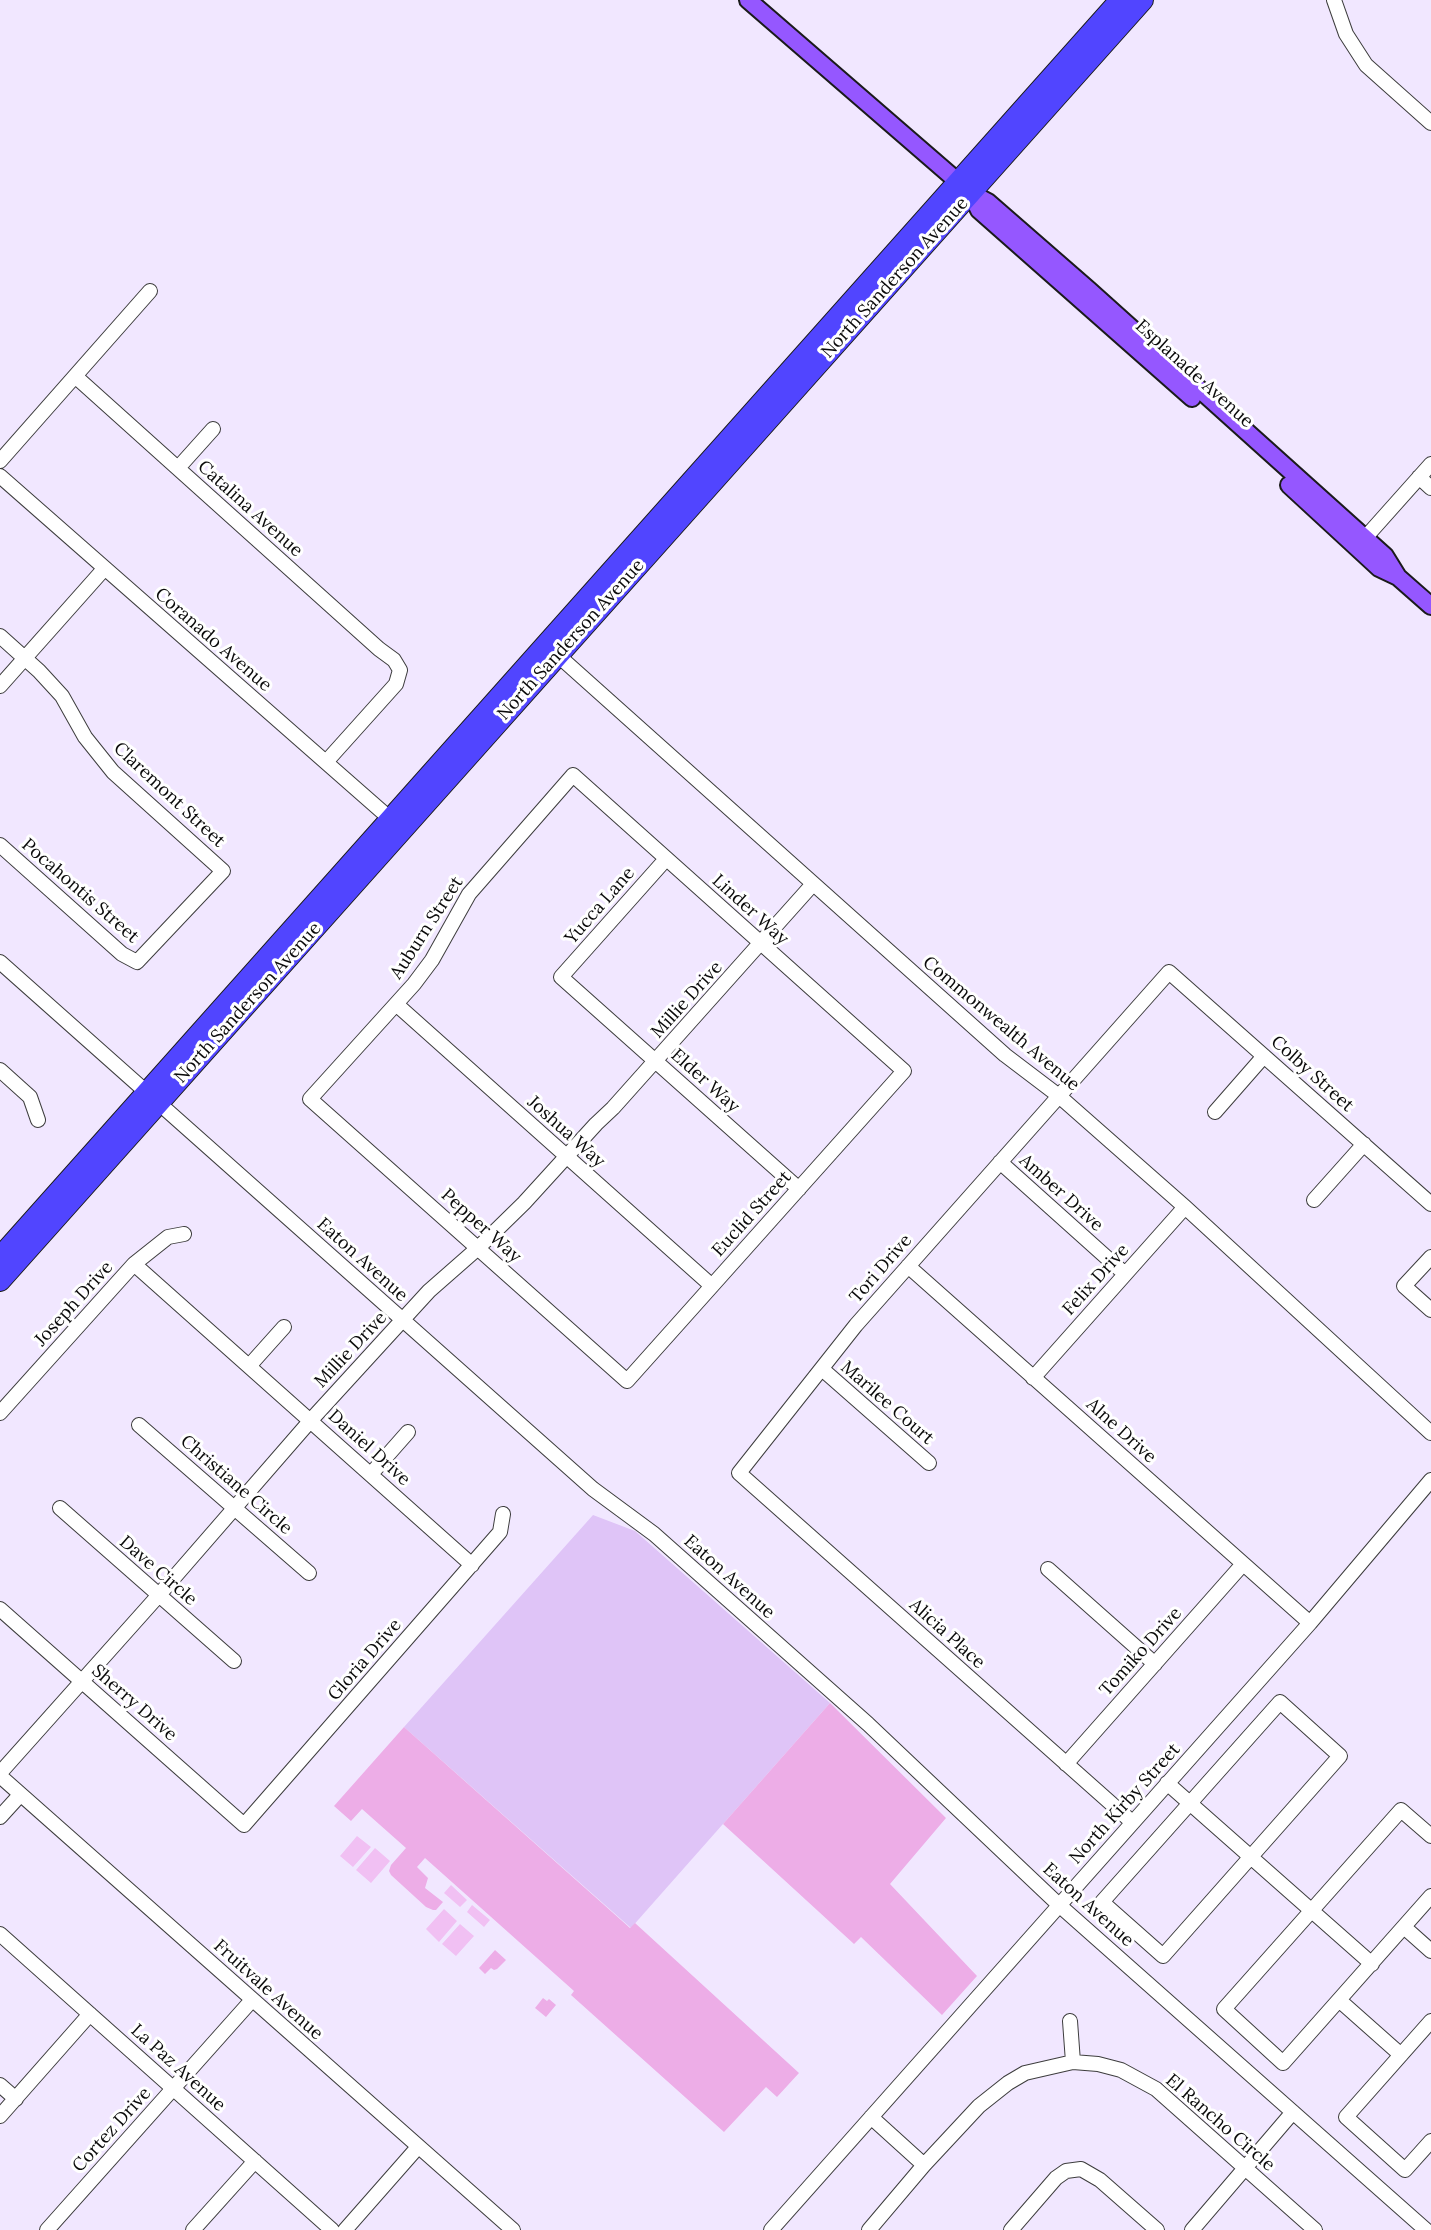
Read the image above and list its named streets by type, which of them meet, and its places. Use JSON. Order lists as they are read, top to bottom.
{
  "streets": {
    "highway": ["North Sanderson Avenue"],
    "main road": ["Esplanade Avenue"],
    "street": [
      "Catalina Avenue",
      "Coranado Avenue",
      "Claremont Street",
      "Pocahontis Street",
      "Yucca Lane",
      "Linder Way",
      "Auburn Street",
      "Millie Drive",
      "Commonwealth Avenue",
      "Colby Street",
      "Elder Way",
      "Joshua Way",
      "Amber Drive",
      "Euclid Street",
      "Pepper Way",
      "Eaton Avenue",
      "Tori Drive",
      "Felix Drive",
      "Joseph Drive",
      "Marilee Court",
      "Alne Drive",
      "Daniel Drive",
      "Christiane Circle",
      "Dave Circle",
      "Alicia Place",
      "Tomiko Drive",
      "Gloria Drive",
      "Sherry Drive",
      "North Kirby Street",
      "Fruitvale Avenue",
      "La Paz Avenue",
      "El Rancho Circle",
      "Cortez Drive"
    ]
  },
  "crossings": [
    ["North Sanderson Avenue", "Esplanade Avenue"],
    ["North Sanderson Avenue", "Coranado Avenue"],
    ["North Sanderson Avenue", "Commonwealth Avenue"],
    ["North Sanderson Avenue", "Eaton Avenue"],
    ["Catalina Avenue", "Coranado Avenue"],
    ["Claremont Street", "Pocahontis Street"],
    ["Yucca Lane", "Linder Way"],
    ["Yucca Lane", "Elder Way"],
    ["Linder Way", "Auburn Street"],
    ["Linder Way", "Millie Drive"],
    ["Linder Way", "Euclid Street"],
    ["Auburn Street", "Joshua Way"],
    ["Auburn Street", "Pepper Way"],
    ["Millie Drive", "Commonwealth Avenue"],
    ["Millie Drive", "Elder Way"],
    ["Millie Drive", "Joshua Way"],
    ["Millie Drive", "Pepper Way"],
    ["Millie Drive", "Eaton Avenue"],
    ["Millie Drive", "Daniel Drive"],
    ["Millie Drive", "Christiane Circle"],
    ["Millie Drive", "Dave Circle"],
    ["Millie Drive", "Sherry Drive"],
    ["Millie Drive", "Fruitvale Avenue"],
    ["Commonwealth Avenue", "Tori Drive"],
    ["Commonwealth Avenue", "Felix Drive"],
    ["Colby Street", "Tori Drive"],
    ["Elder Way", "Euclid Street"],
    ["Joshua Way", "Euclid Street"],
    ["Amber Drive", "Tori Drive"],
    ["Amber Drive", "Felix Drive"],
    ["Euclid Street", "Pepper Way"],
    ["Eaton Avenue", "North Kirby Street"],
    ["Tori Drive", "Marilee Court"],
    ["Tori Drive", "Alne Drive"],
    ["Tori Drive", "Alicia Place"],
    ["Felix Drive", "Alne Drive"],
    ["Joseph Drive", "Daniel Drive"],
    ["Alne Drive", "Tomiko Drive"],
    ["Alne Drive", "North Kirby Street"],
    ["Daniel Drive", "Gloria Drive"],
    ["Alicia Place", "Tomiko Drive"],
    ["Alicia Place", "North Kirby Street"],
    ["Gloria Drive", "Sherry Drive"],
    ["Fruitvale Avenue", "Cortez Drive"],
    ["La Paz Avenue", "Cortez Drive"]
  ]
}
